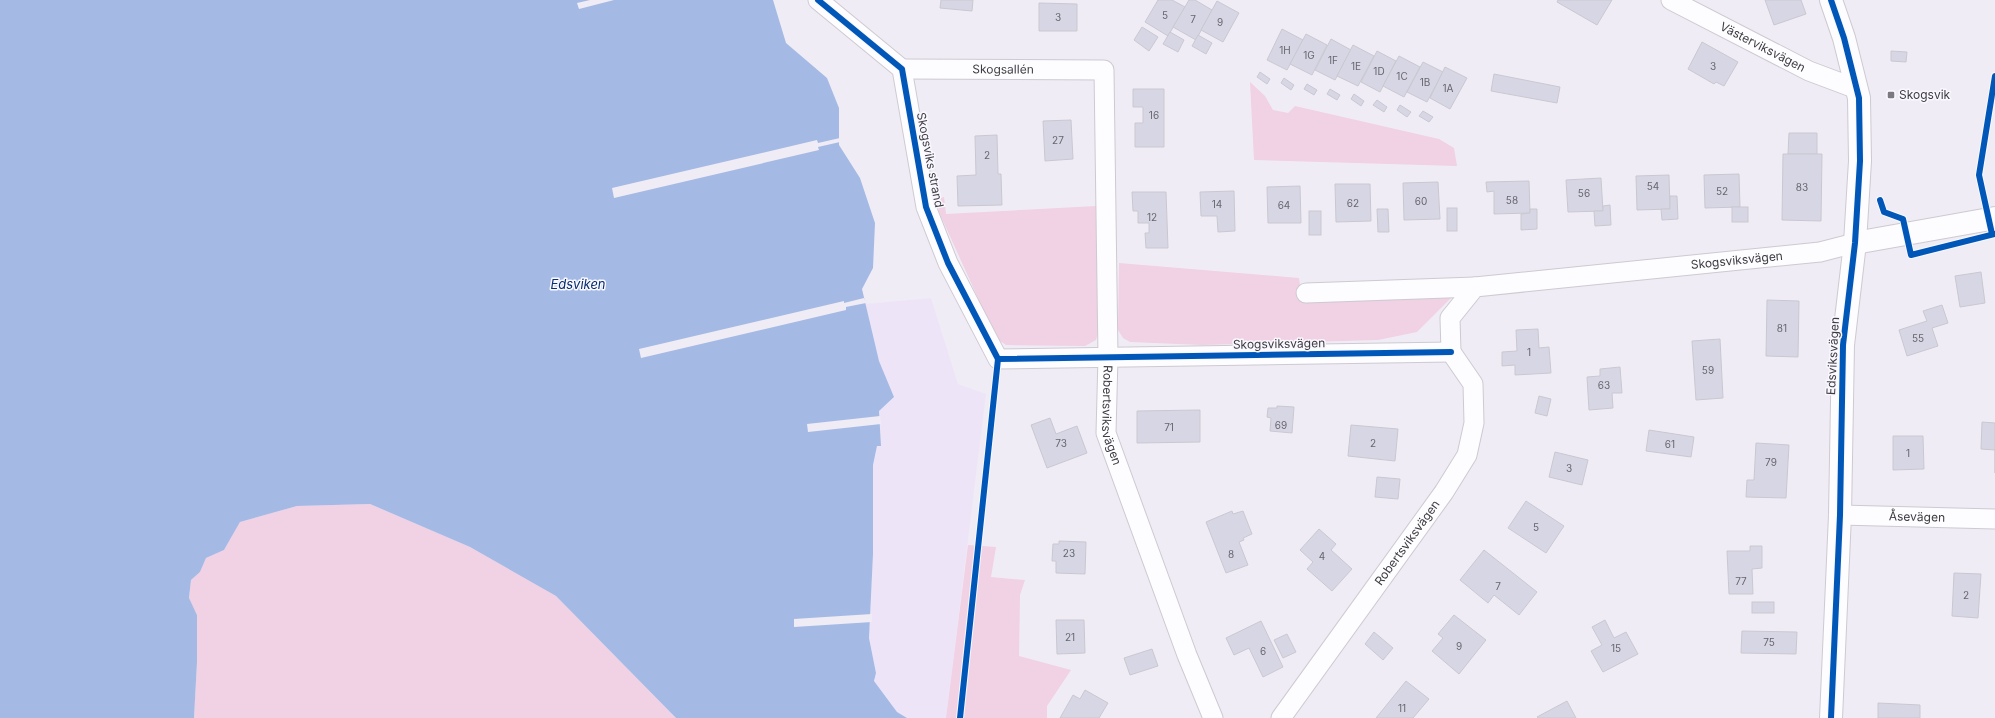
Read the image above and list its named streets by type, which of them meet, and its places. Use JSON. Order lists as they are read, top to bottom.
{
  "streets": {
    "street": [
      "Västerviksvägen",
      "Skogsallén",
      "Skogsviks strand",
      "Skogsviksvägen",
      "Edsviksvägen",
      "Robertsviksvägen",
      "Åsevägen"
    ]
  },
  "crossings": [
    ["Västerviksvägen", "Edsviksvägen"],
    ["Skogsallén", "Skogsviks strand"],
    ["Skogsallén", "Robertsviksvägen"],
    ["Skogsviks strand", "Skogsviksvägen"],
    ["Skogsviks strand", "Robertsviksvägen"],
    ["Skogsviksvägen", "Edsviksvägen"],
    ["Skogsviksvägen", "Robertsviksvägen"],
    ["Edsviksvägen", "Åsevägen"]
  ],
  "water": ["Edsviken"],
  "places": {
    "transit": ["Skogsvik"]
  },
  "house_numbers": [
    "5",
    "3",
    "7",
    "9",
    "1H",
    "1G",
    "1F",
    "1E",
    "3",
    "1D",
    "1C",
    "1B",
    "1A",
    "16",
    "27",
    "2",
    "54",
    "83",
    "52",
    "56",
    "58",
    "60",
    "62",
    "14",
    "64",
    "12",
    "81",
    "55",
    "1",
    "59",
    "63",
    "69",
    "71",
    "73",
    "2",
    "61",
    "1",
    "79",
    "3",
    "5",
    "23",
    "8",
    "4",
    "77",
    "7",
    "2",
    "21",
    "75",
    "9",
    "15",
    "6",
    "11"
  ]
}
